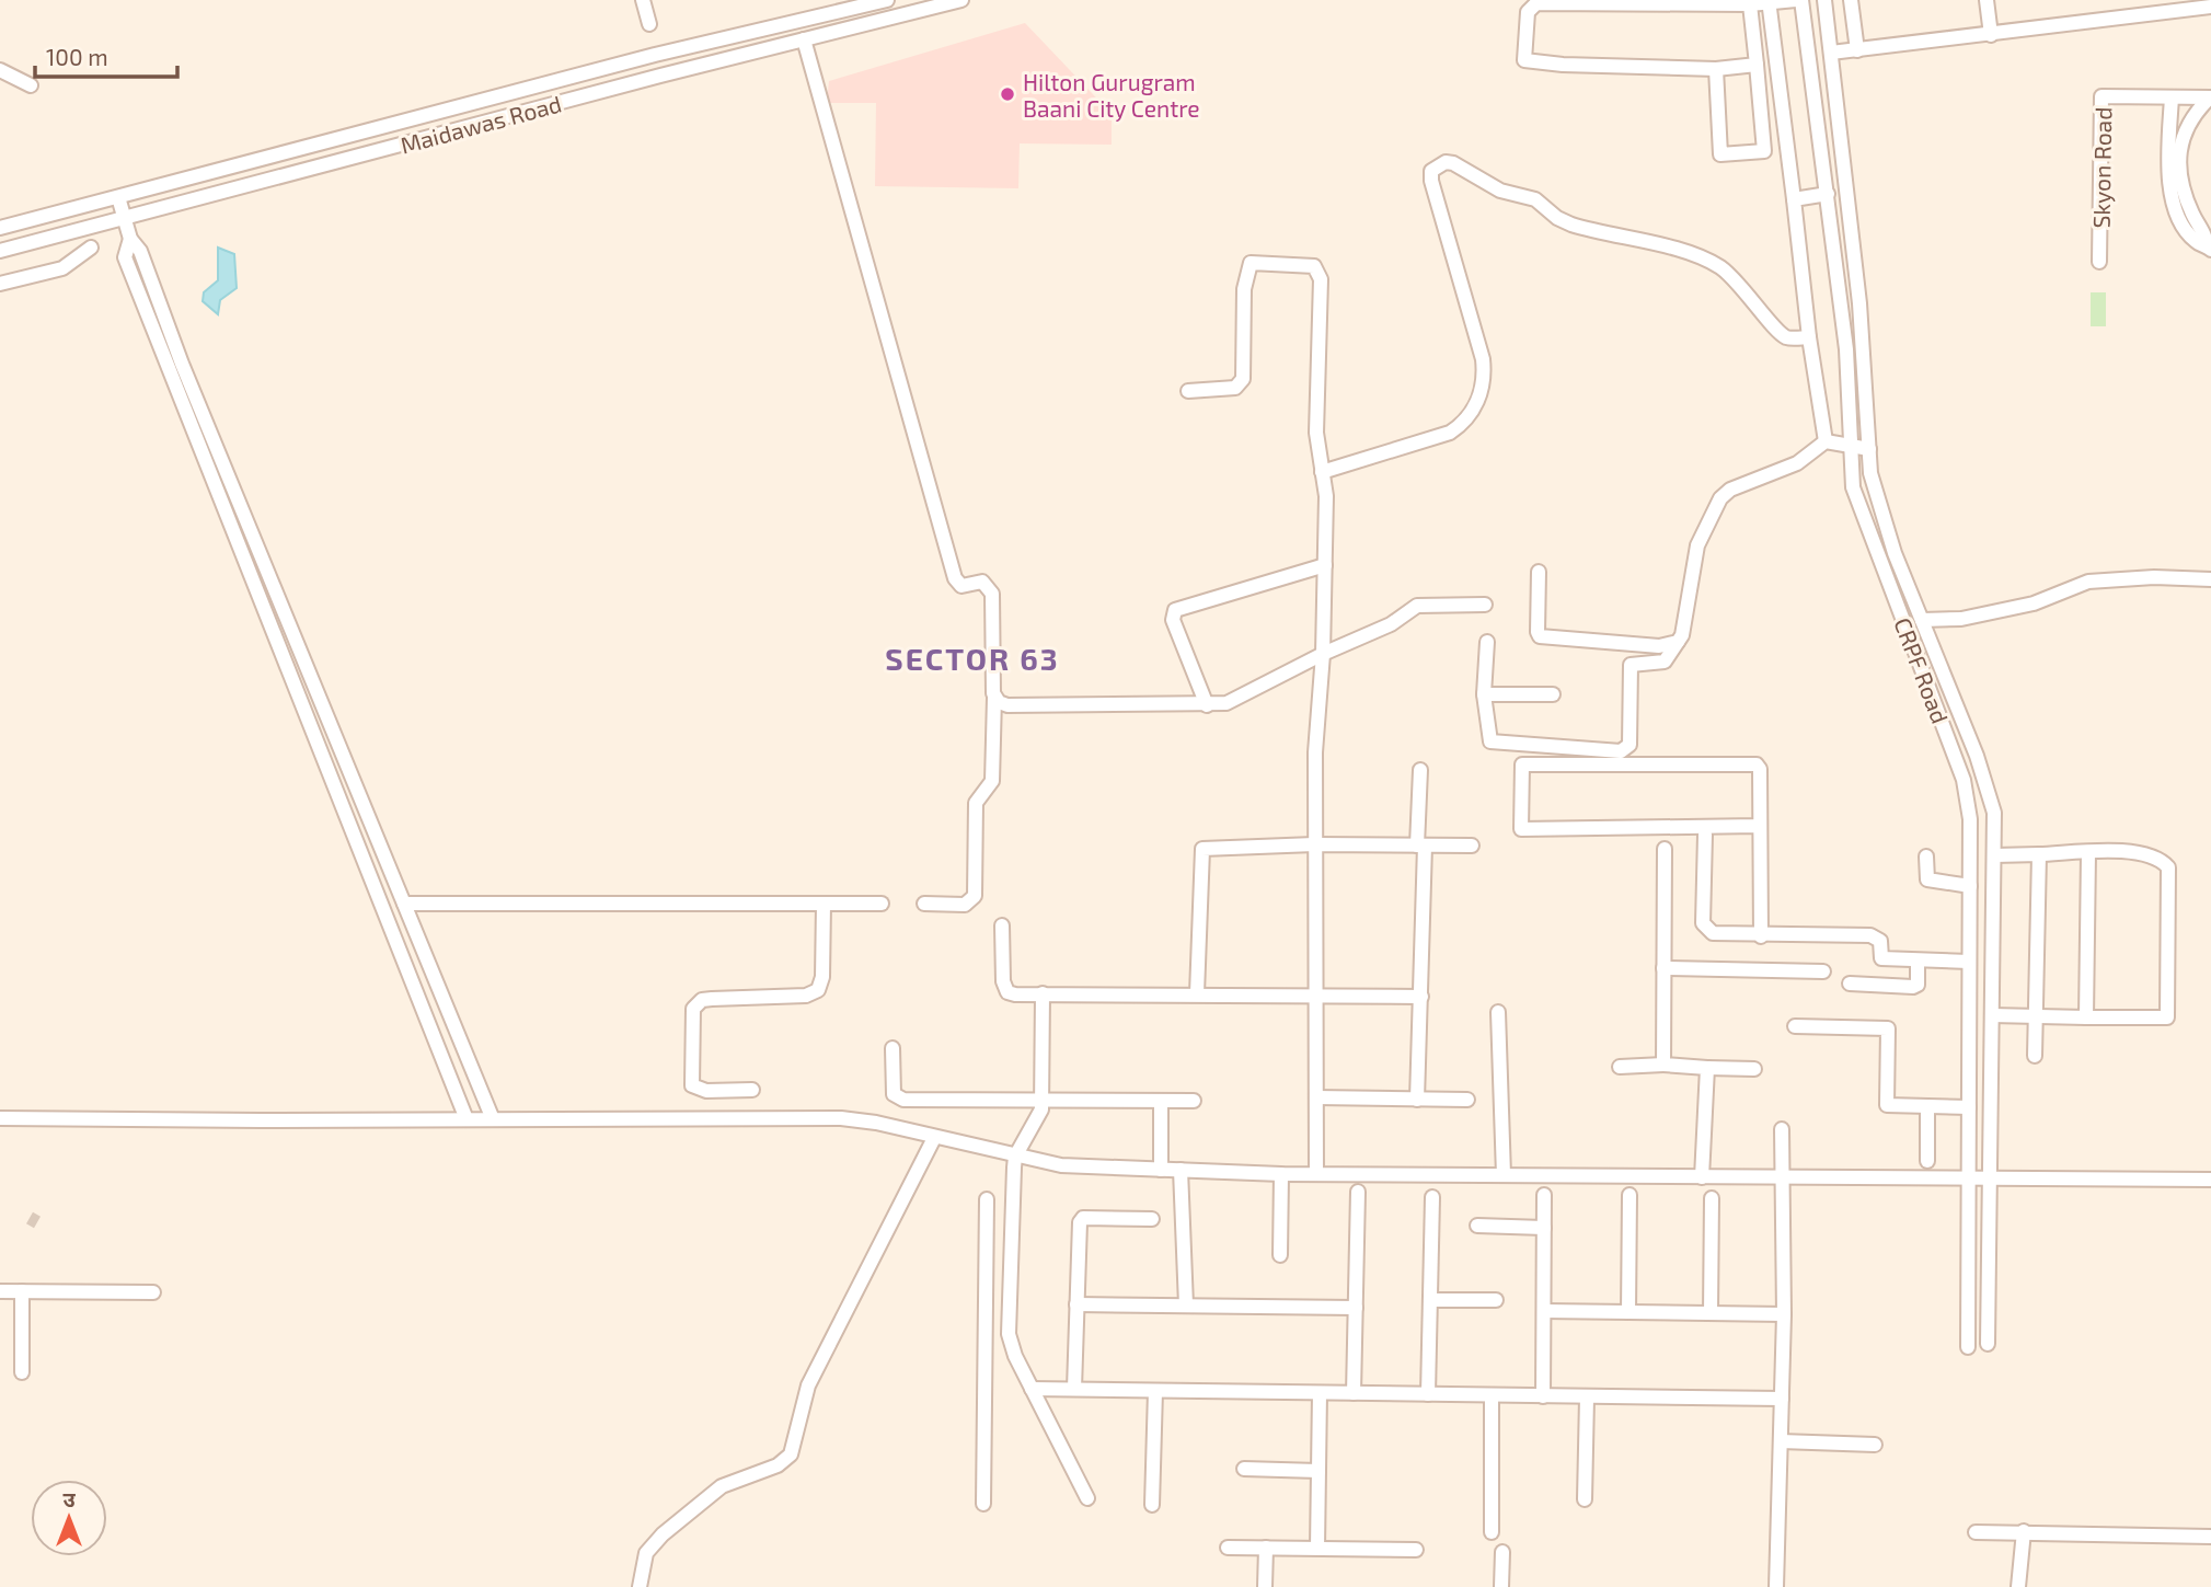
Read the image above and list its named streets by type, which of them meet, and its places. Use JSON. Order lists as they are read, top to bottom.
{
  "streets": {
    "street": ["Maidawas Road", "Skyon Road", "CRPF Road"]
  },
  "districts": ["SECTOR 63"],
  "places": ["Hilton Gurugram Baani City Centre"],
  "scale_bar": "100 m",
  "north": "top"
}
